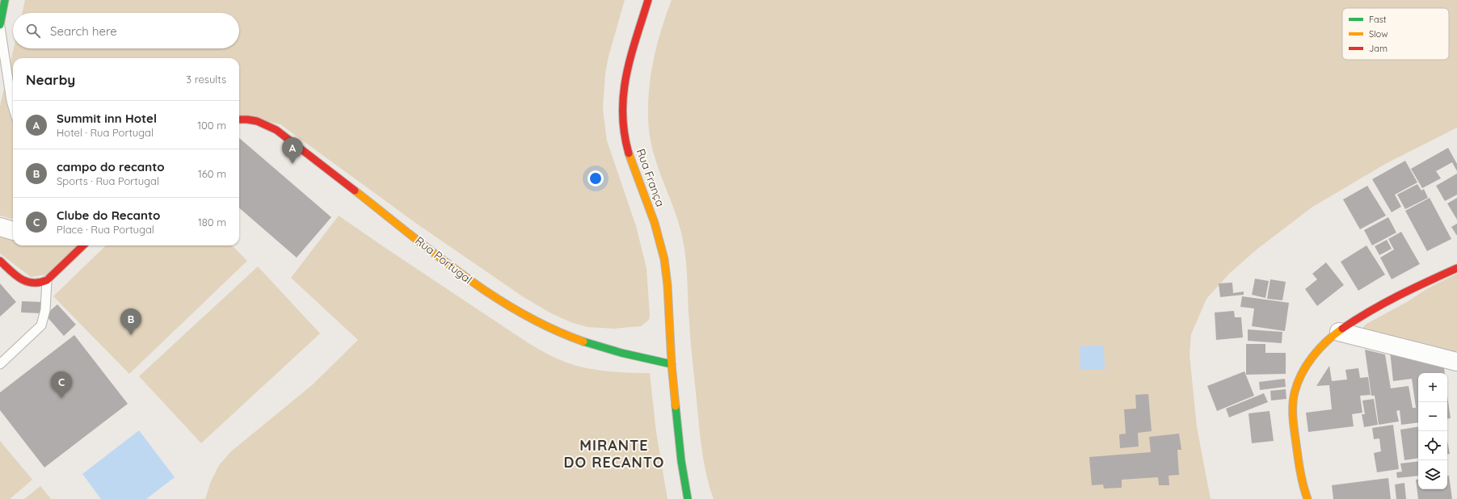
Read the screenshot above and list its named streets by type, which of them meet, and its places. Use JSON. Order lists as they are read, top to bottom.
{
  "streets": {
    "street": ["Rua França", "Rua Portugal"]
  },
  "crossings": [
    ["Rua França", "Rua Portugal"]
  ],
  "districts": ["MIRANTE DO RECANTO"],
  "legend": ["Fast", "Slow", "Jam"],
  "page": {
    "search": "Search here",
    "heading": ["Nearby", "3 results"],
    "list": [
      {
        "mark": "A",
        "name": "Summit inn Hotel",
        "note": "Hotel · Rua Portugal",
        "value": "100 m"
      },
      {
        "mark": "B",
        "name": "campo do recanto",
        "note": "Sports · Rua Portugal",
        "value": "160 m"
      },
      {
        "mark": "C",
        "name": "Clube do Recanto",
        "note": "Place · Rua Portugal",
        "value": "180 m"
      }
    ],
    "pins": ["A", "B", "C"],
    "map_buttons": ["+", "−"]
  }
}
